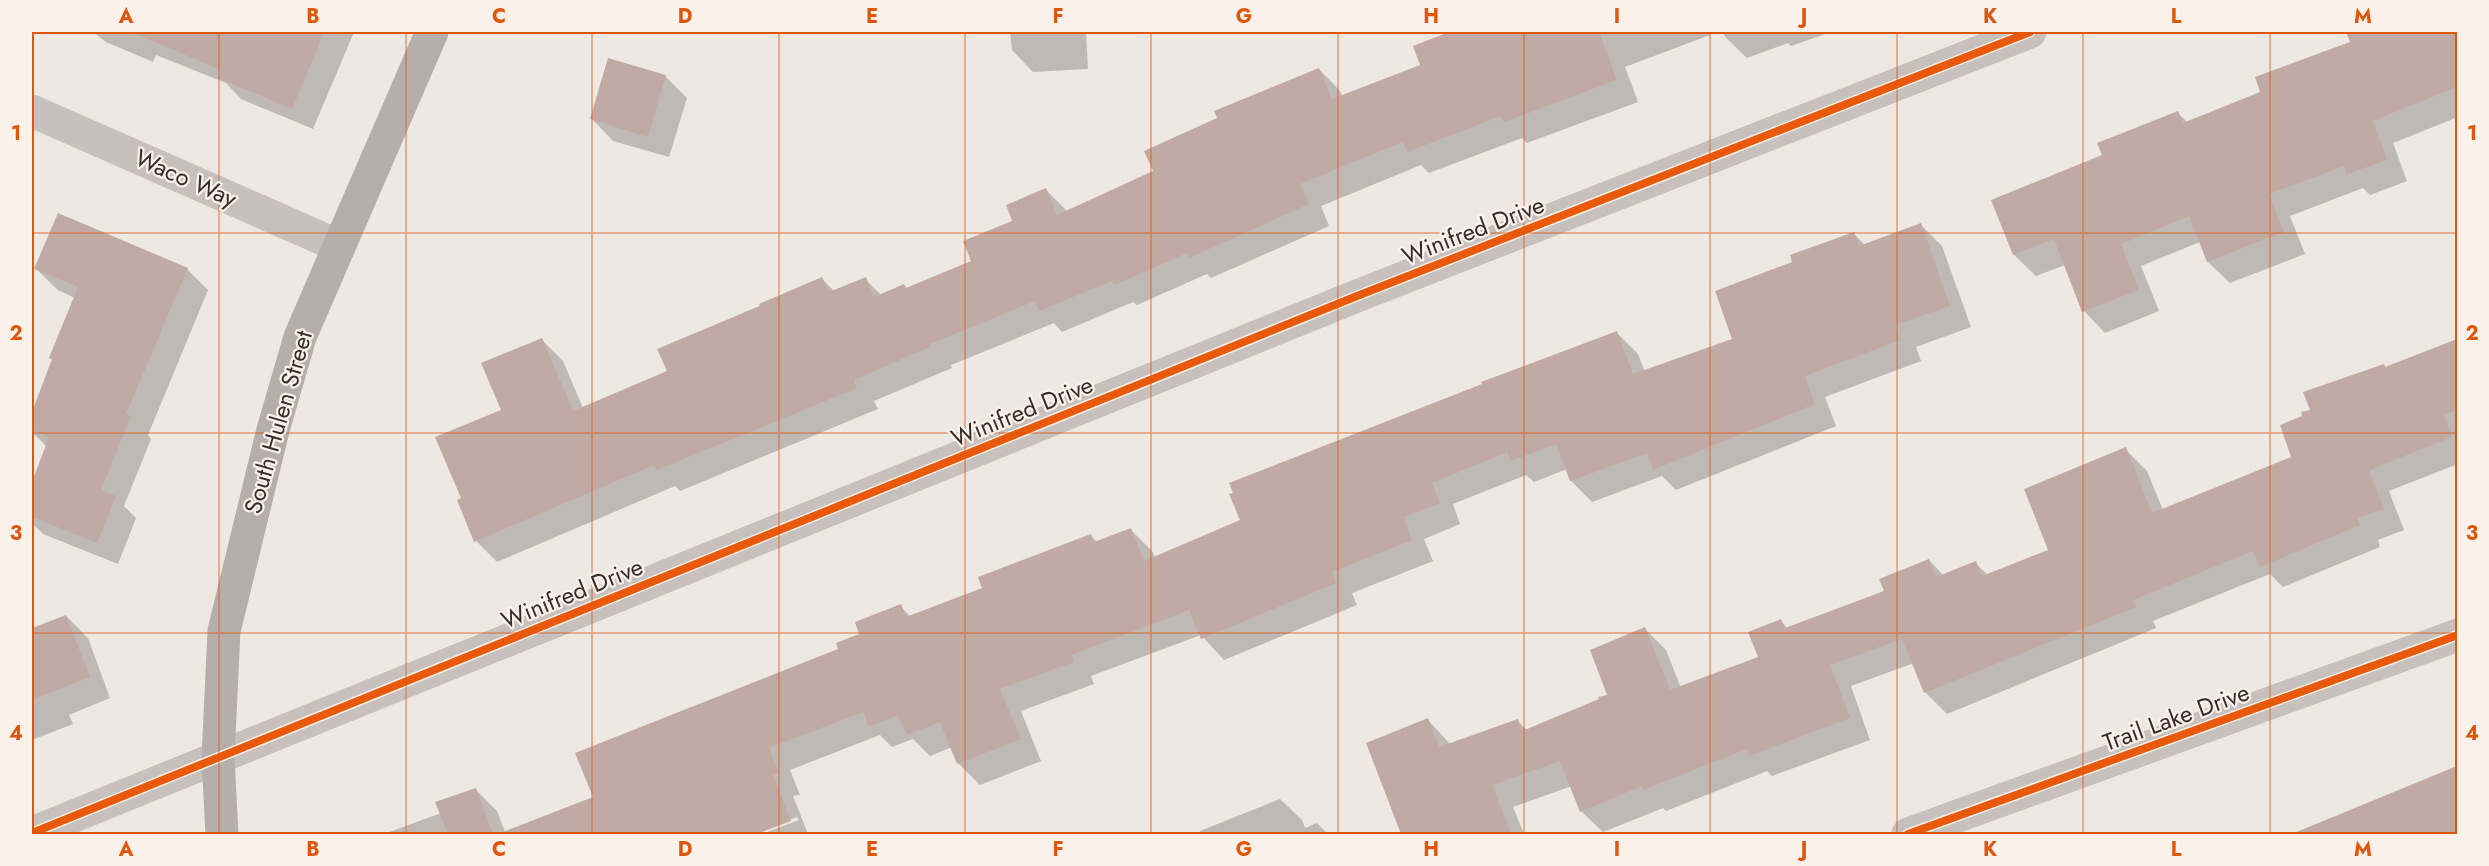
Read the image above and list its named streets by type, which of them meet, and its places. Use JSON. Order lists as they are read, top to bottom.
{
  "streets": {
    "main road": ["South Hulen Street"],
    "street": ["Waco Way", "Winifred Drive", "Trail Lake Drive"]
  },
  "crossings": [
    ["Waco Way", "South Hulen Street"],
    ["Winifred Drive", "South Hulen Street"]
  ],
  "grid": {
    "columns": [
      "A",
      "B",
      "C",
      "D",
      "E",
      "F",
      "G",
      "H",
      "I",
      "J",
      "K",
      "L",
      "M"
    ],
    "rows": [
      "1",
      "2",
      "3",
      "4"
    ]
  }
}
